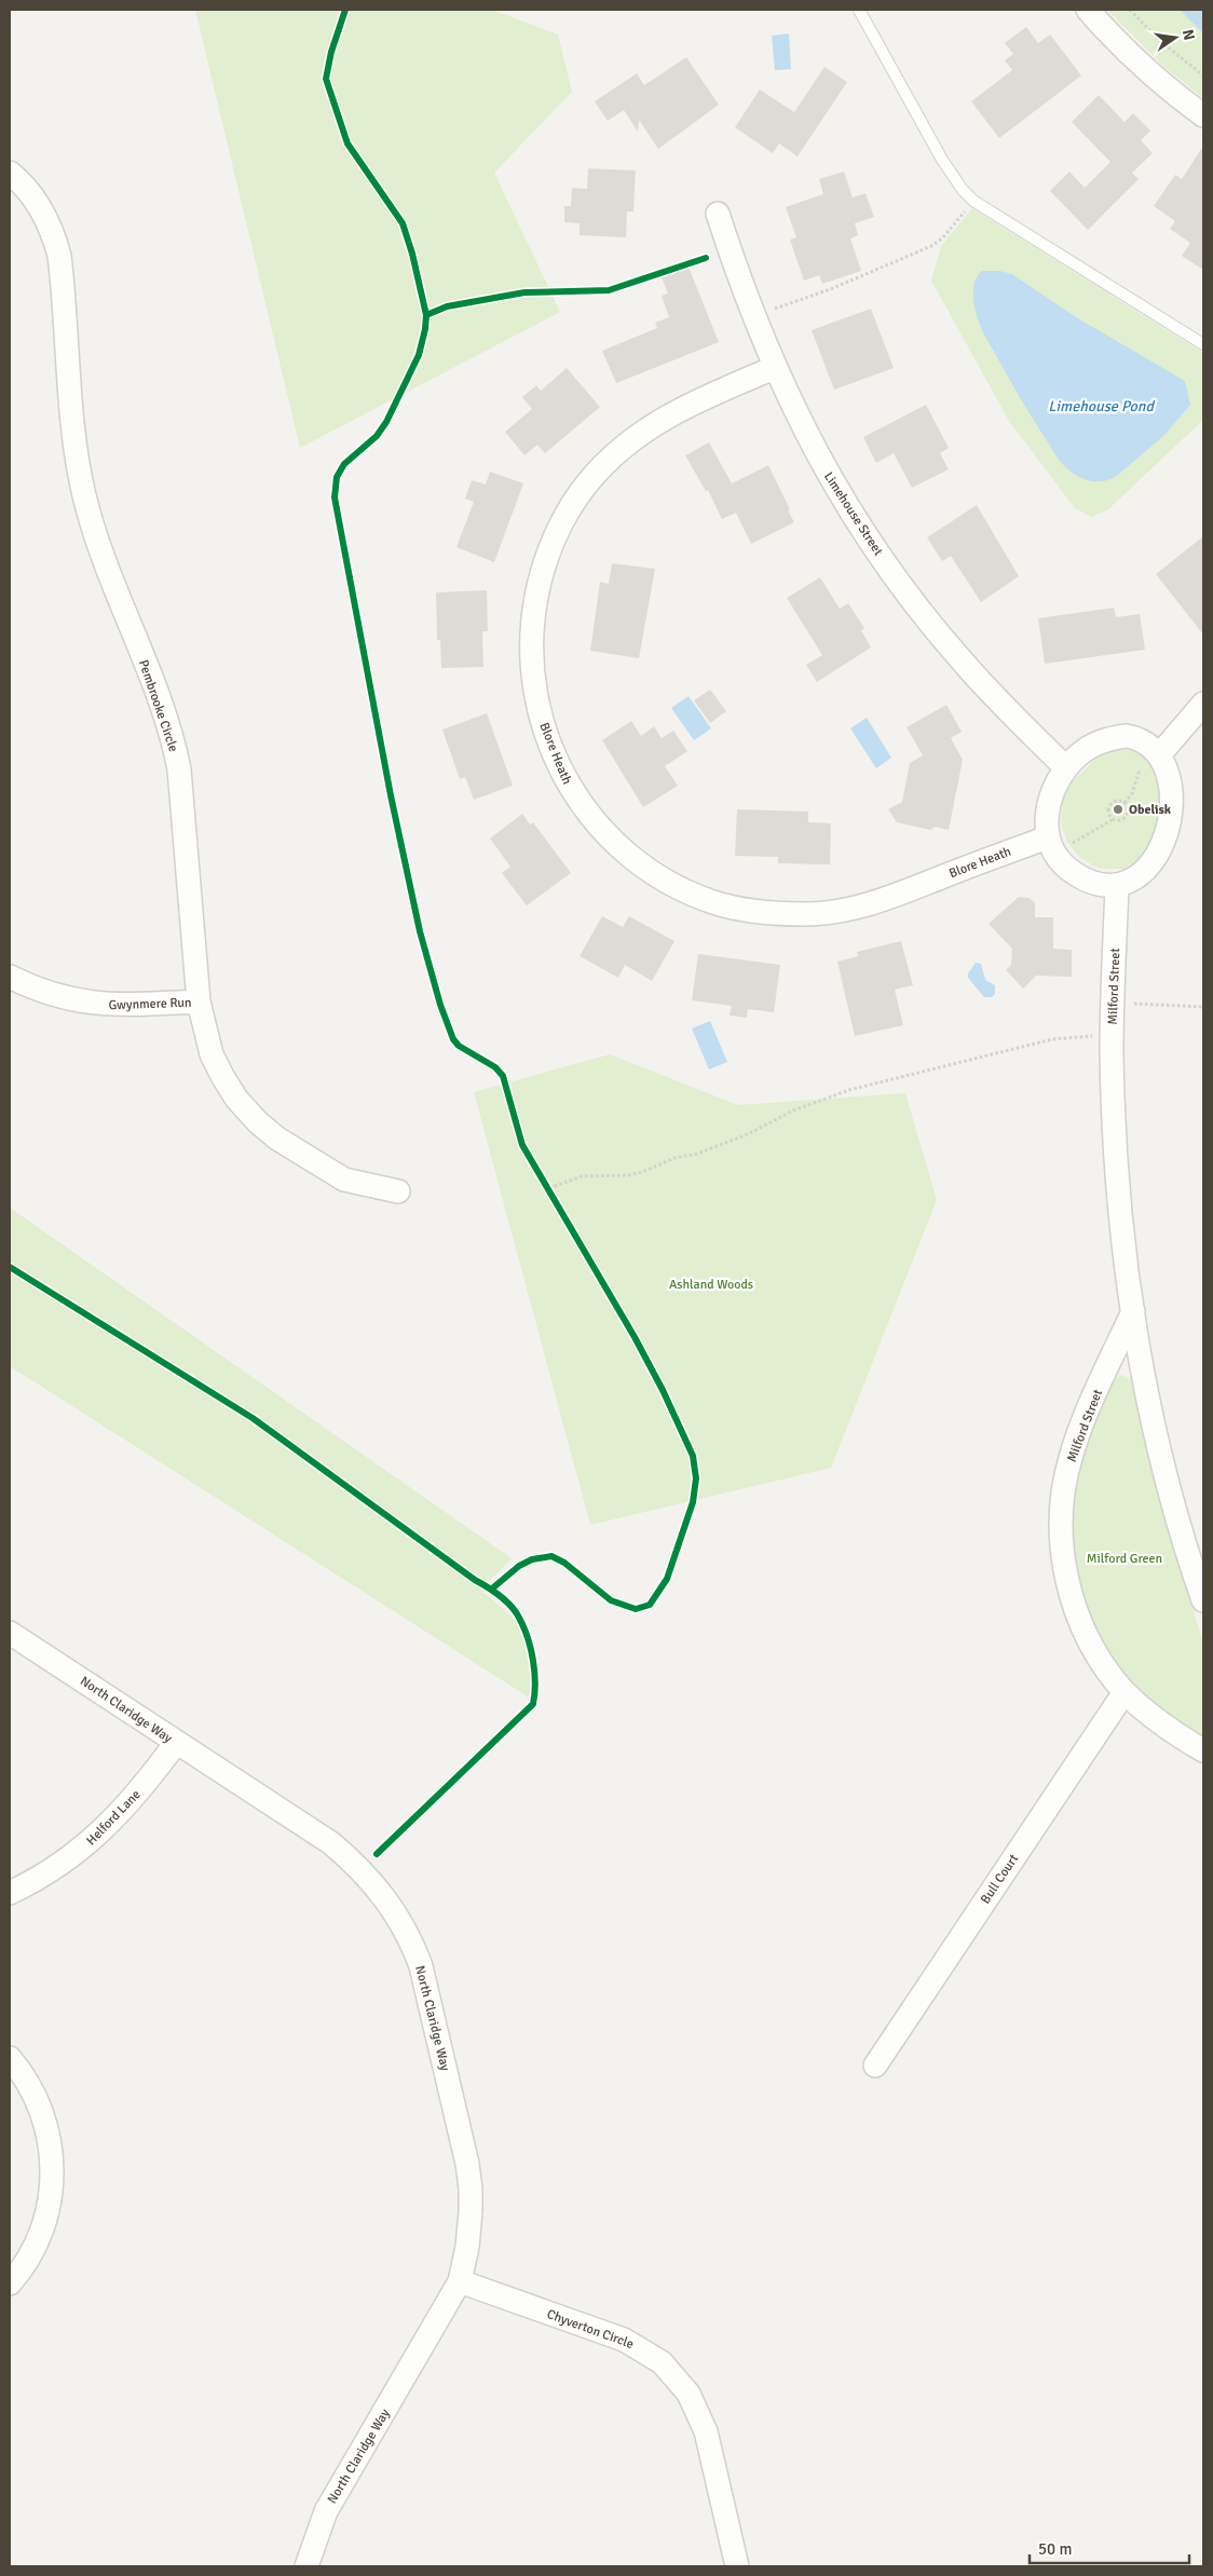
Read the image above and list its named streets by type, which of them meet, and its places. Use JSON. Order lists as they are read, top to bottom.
{
  "streets": {
    "street": [
      "Limehouse Street",
      "Pembrooke Circle",
      "Blore Heath",
      "Milford Street",
      "Gwynmere Run",
      "North Claridge Way",
      "Helford Lane",
      "Bull Court",
      "Chyverton Circle"
    ]
  },
  "crossings": [
    ["Limehouse Street", "Blore Heath"],
    ["Pembrooke Circle", "Gwynmere Run"],
    ["Milford Street", "Bull Court"],
    ["North Claridge Way", "Helford Lane"],
    ["North Claridge Way", "Chyverton Circle"]
  ],
  "water": ["Limehouse Pond"],
  "parks": ["Ashland Woods", "Milford Green"],
  "places": ["Obelisk"],
  "scale_bar": "50 m",
  "north": "right"
}
